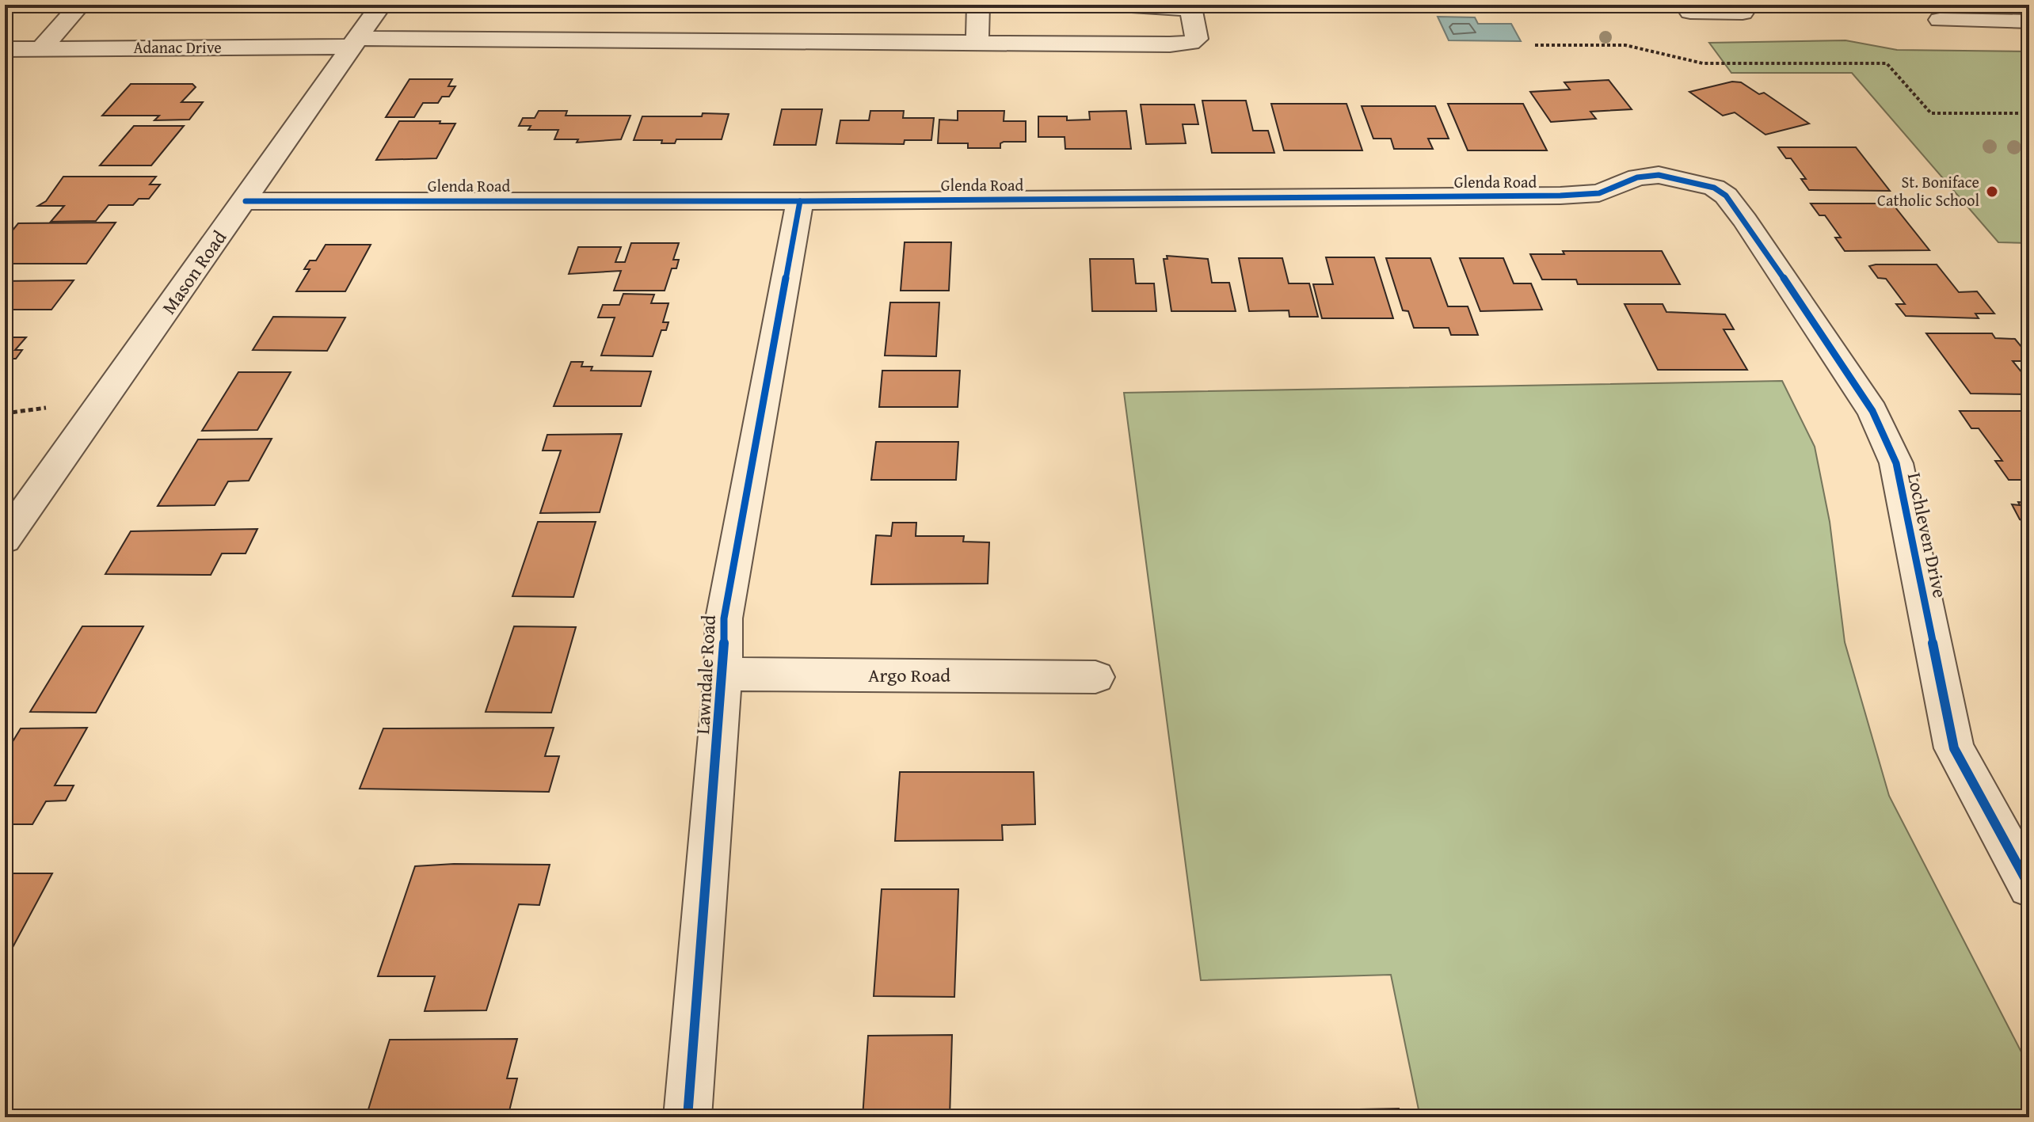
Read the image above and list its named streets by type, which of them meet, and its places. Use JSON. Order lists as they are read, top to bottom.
{
  "streets": {
    "street": [
      "Adanac Drive",
      "Glenda Road",
      "Mason Road",
      "Lochleven Drive",
      "Lawndale Road",
      "Argo Road"
    ]
  },
  "crossings": [
    ["Adanac Drive", "Mason Road"],
    ["Glenda Road", "Mason Road"],
    ["Glenda Road", "Lochleven Drive"],
    ["Glenda Road", "Lawndale Road"],
    ["Lawndale Road", "Argo Road"]
  ],
  "places": ["St. Boniface Catholic School"]
}
